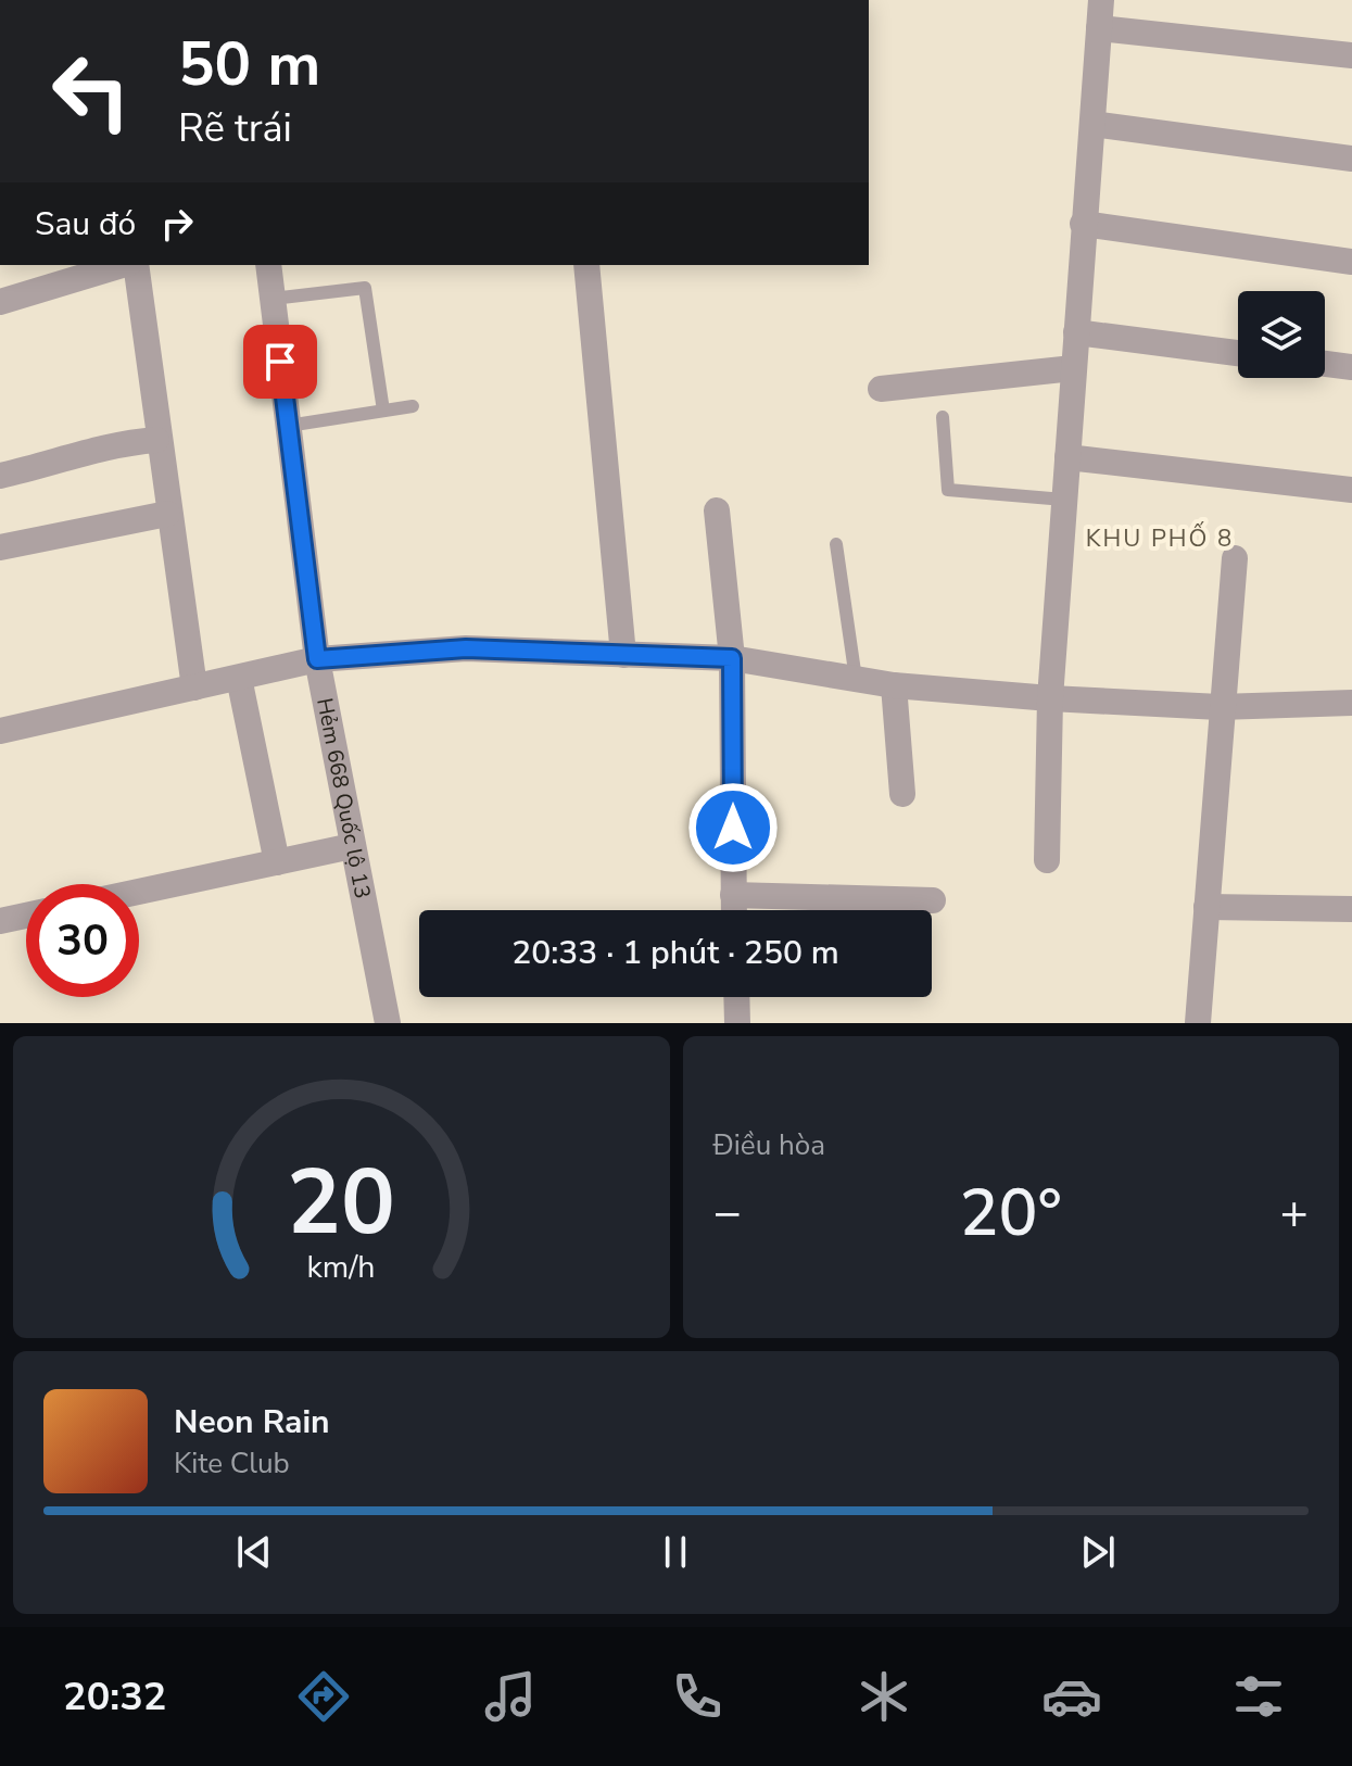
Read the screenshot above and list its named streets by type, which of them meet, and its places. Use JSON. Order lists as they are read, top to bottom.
{
  "streets": {
    "street": ["Hẻm 668 Quốc lộ 13"]
  },
  "districts": ["KHU PHỐ 8"],
  "page": {
    "turn": ["50 m", "Rẽ trái"],
    "then": "Sau đó",
    "limit": "30",
    "trip": "20:33 · 1 phút · 250 m",
    "tile": "Điều hòa",
    "heat": ["−", "20°", "+"],
    "song": ["Neon Rain", "Kite Club"],
    "tabs": "20:32",
    "gauge": ["20", "km/h"]
  }
}
